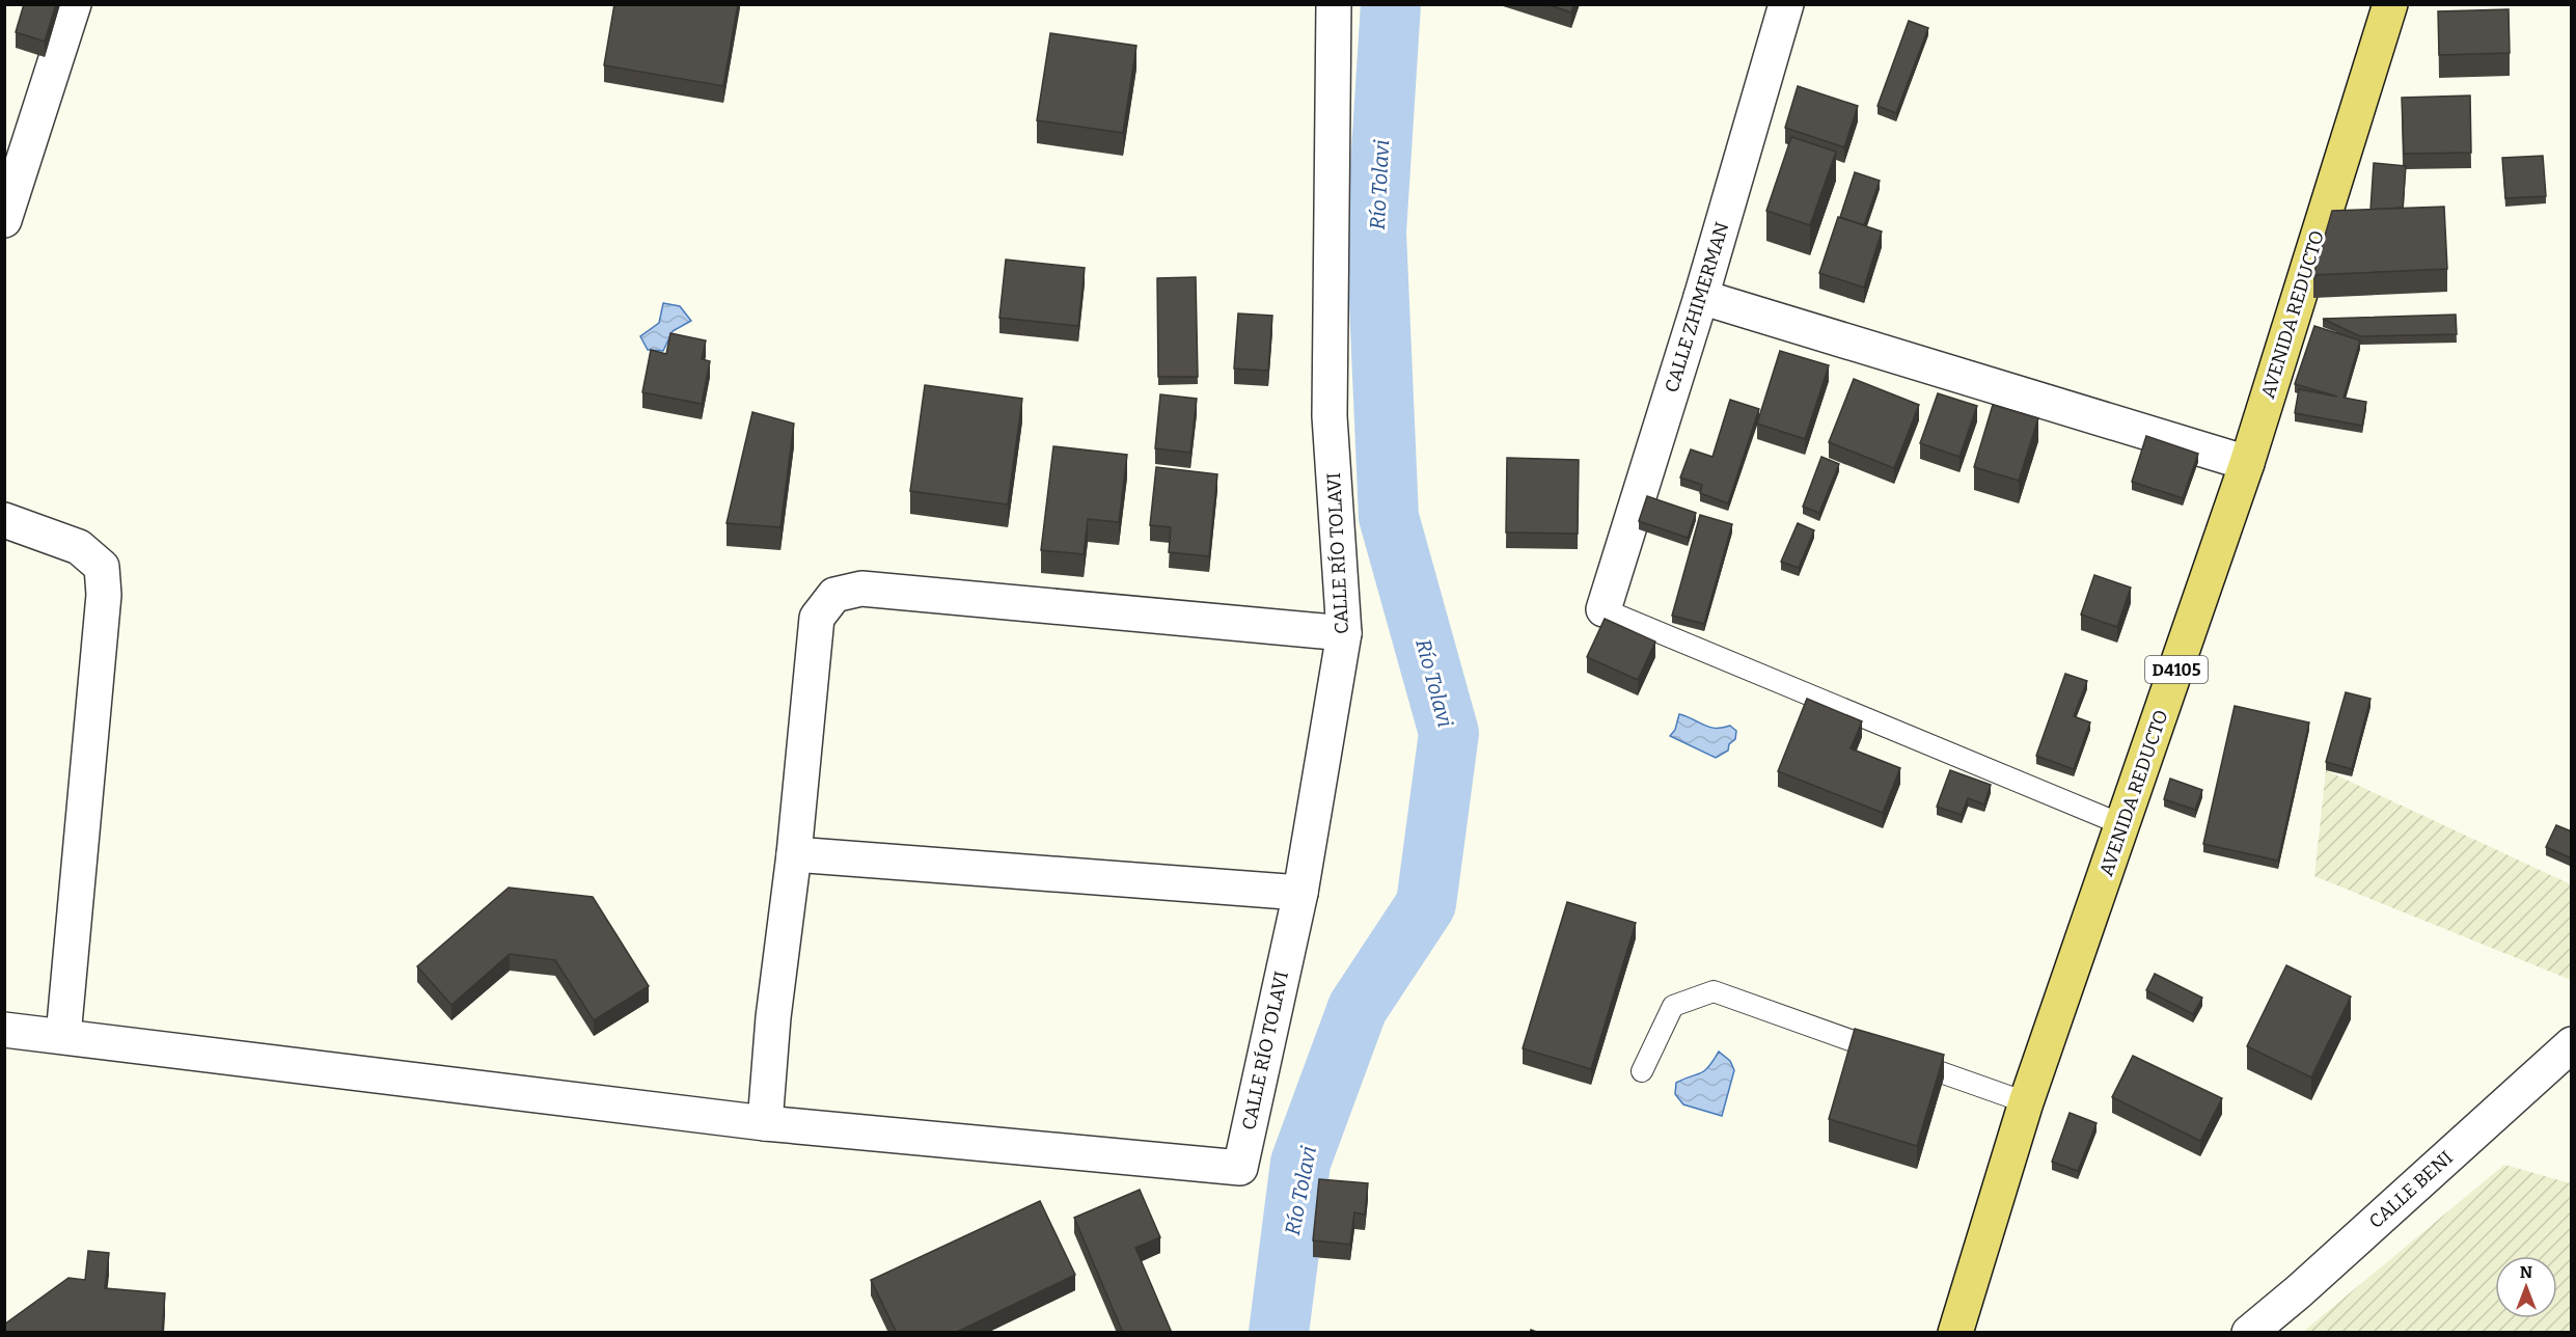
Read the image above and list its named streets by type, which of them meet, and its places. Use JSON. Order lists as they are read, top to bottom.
{
  "streets": {
    "main road": ["AVENIDA REDUCTO", "D4105"],
    "street": ["CALLE ZHIMERMAN", "CALLE RÍO TOLAVI", "CALLE BENI"]
  },
  "water": ["Río Tolavi"],
  "north": "top"
}
